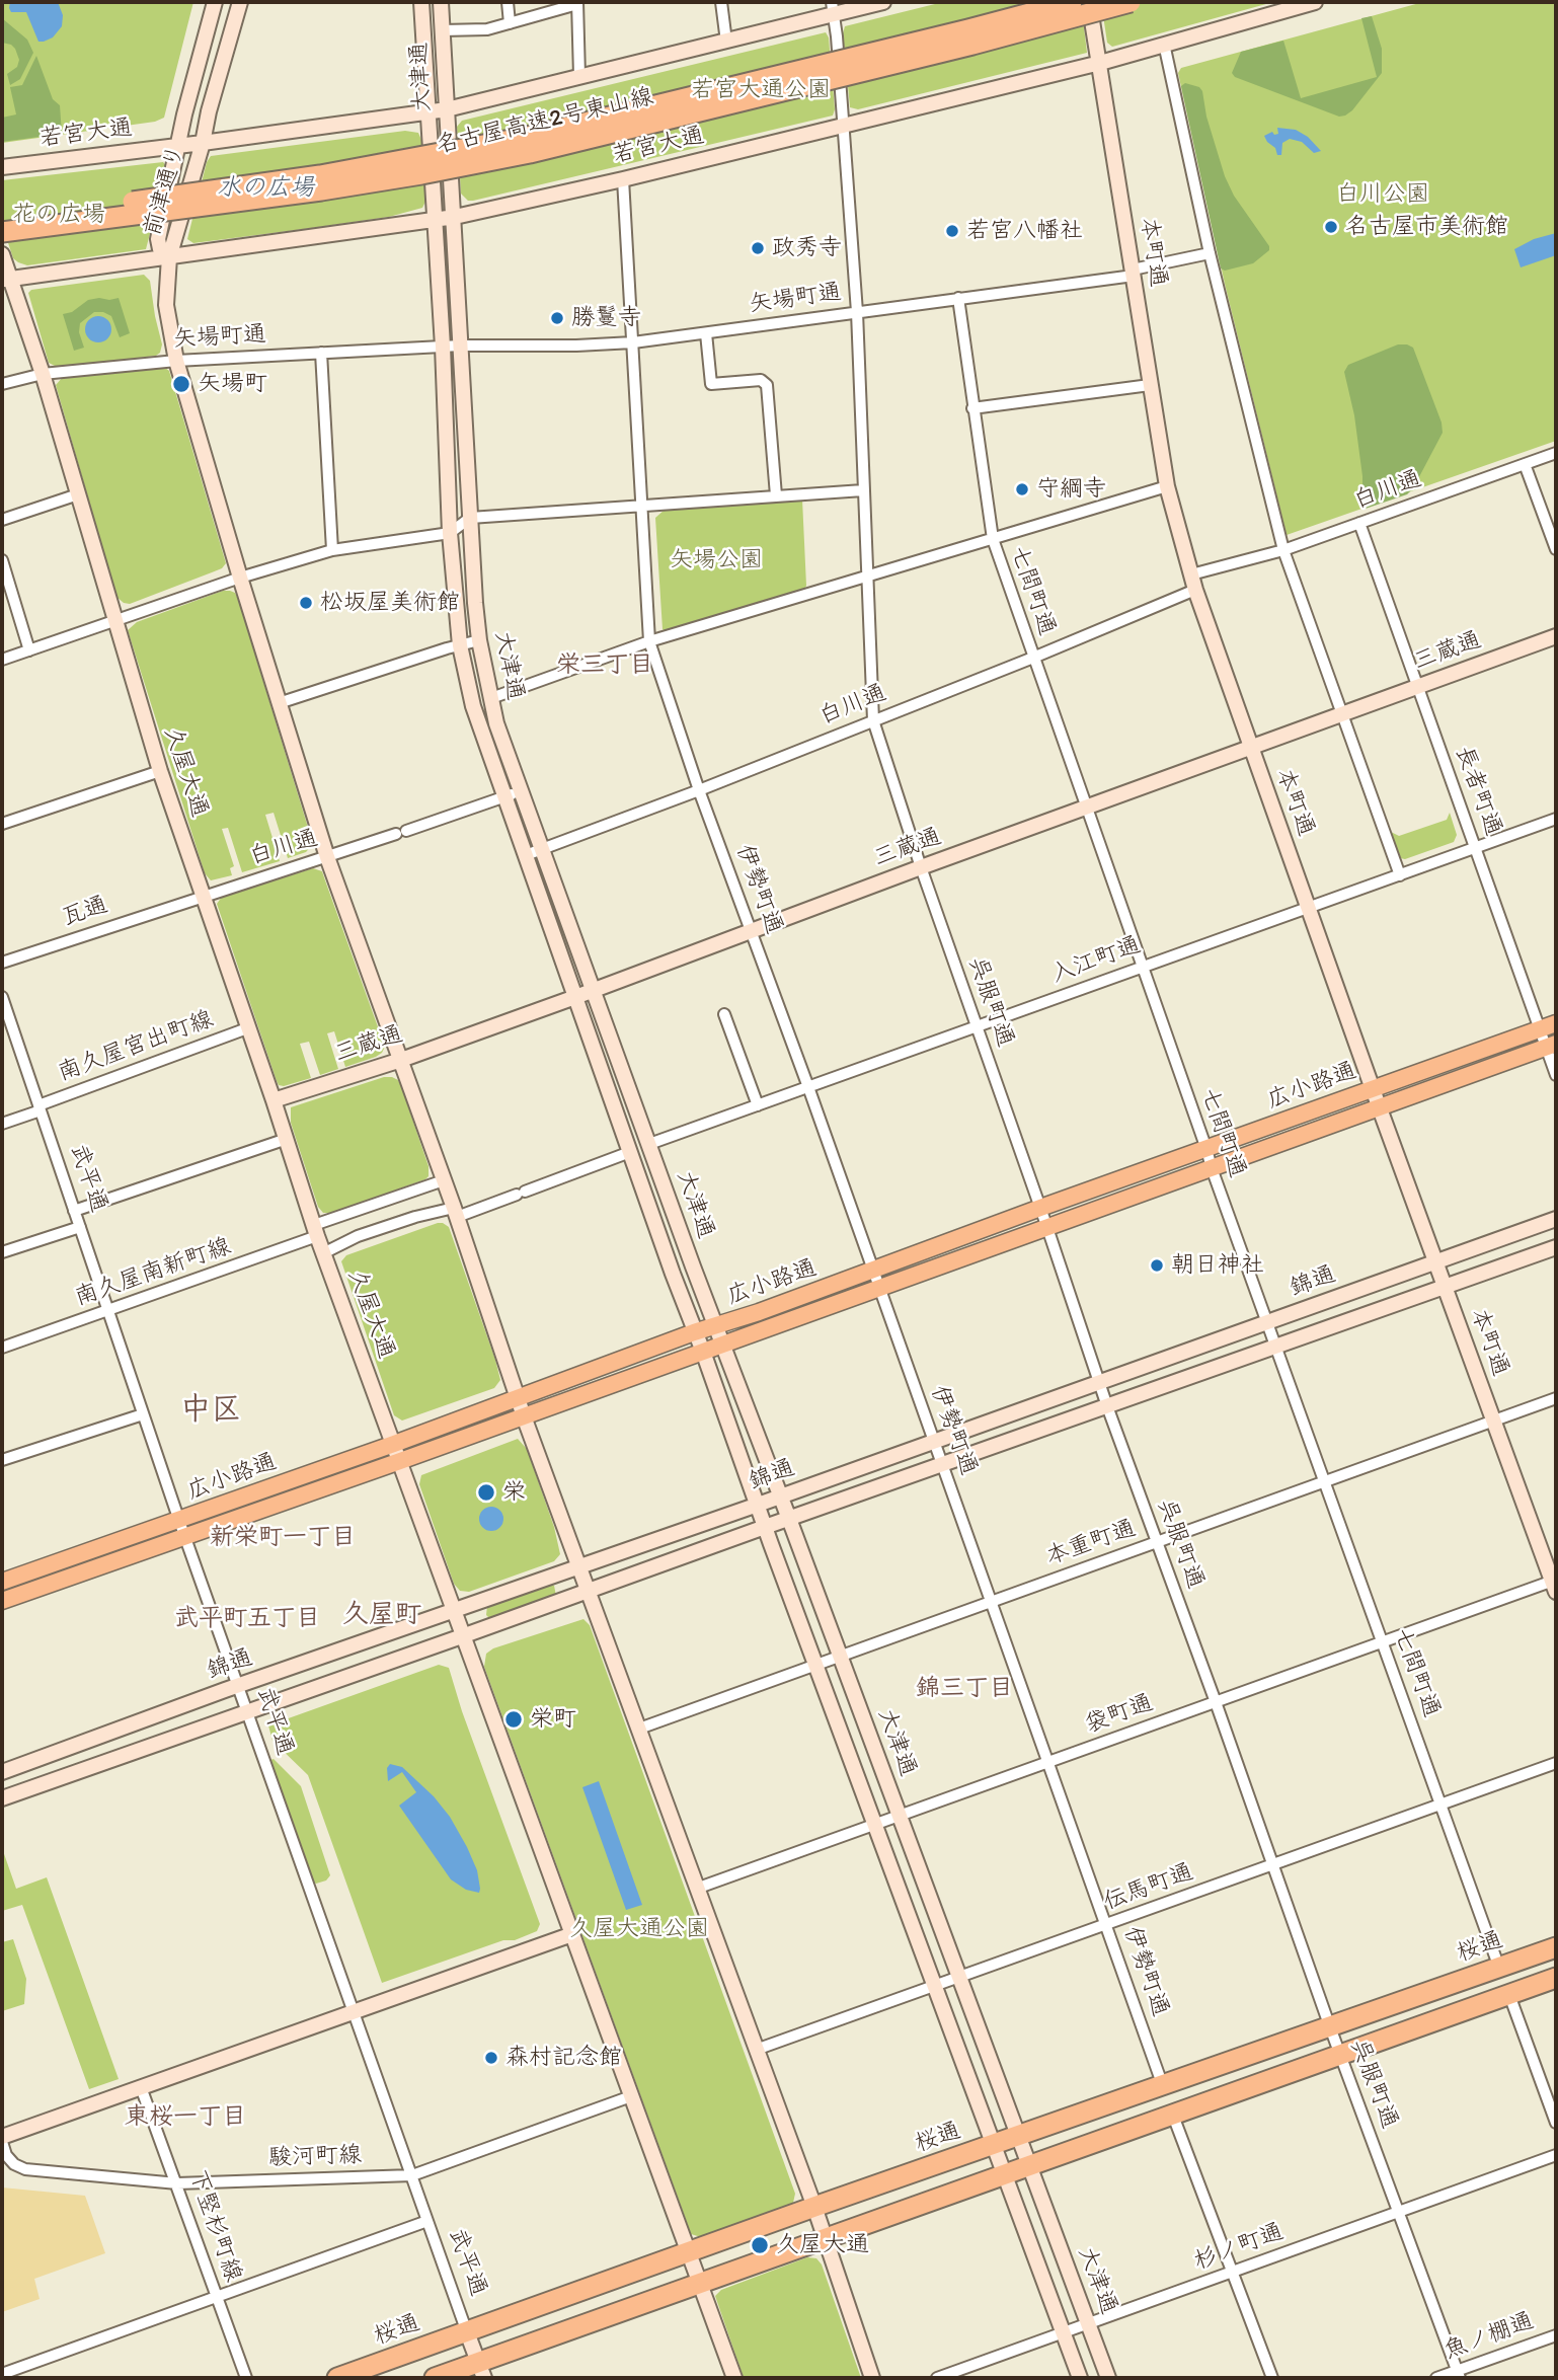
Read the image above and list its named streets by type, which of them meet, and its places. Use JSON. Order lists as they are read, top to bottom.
{
  "streets": {
    "highway": ["名古屋高速2号東山線", "桜通"],
    "main road": ["広小路通"],
    "street": [
      "大津通",
      "若宮大通",
      "前津通り",
      "本町通",
      "矢場町通",
      "白川通",
      "七間町通",
      "三蔵通",
      "久屋大通",
      "長者町通",
      "伊勢町通",
      "瓦通",
      "入江町通",
      "呉服町通",
      "南久屋宮出町線",
      "武平通",
      "南久屋南新町線",
      "錦通",
      "本重町通",
      "袋町通",
      "伝馬町通",
      "駿河町線",
      "下竪杉町線",
      "杉ノ町通",
      "魚ノ棚通"
    ]
  },
  "crossings": [
    ["大津通", "若宮大通"],
    ["大津通", "矢場町通"],
    ["大津通", "白川通"],
    ["大津通", "三蔵通"],
    ["大津通", "入江町通"],
    ["大津通", "広小路通"],
    ["大津通", "錦通"],
    ["大津通", "本重町通"],
    ["大津通", "袋町通"],
    ["大津通", "伝馬町通"],
    ["大津通", "桜通"],
    ["大津通", "杉ノ町通"],
    ["若宮大通", "前津通り"],
    ["若宮大通", "本町通"],
    ["若宮大通", "久屋大通"],
    ["若宮大通", "伊勢町通"],
    ["若宮大通", "呉服町通"],
    ["本町通", "矢場町通"],
    ["本町通", "白川通"],
    ["本町通", "三蔵通"],
    ["本町通", "入江町通"],
    ["本町通", "広小路通"],
    ["本町通", "錦通"],
    ["本町通", "本重町通"],
    ["本町通", "袋町通"],
    ["矢場町通", "七間町通"],
    ["矢場町通", "久屋大通"],
    ["矢場町通", "伊勢町通"],
    ["矢場町通", "呉服町通"],
    ["白川通", "七間町通"],
    ["白川通", "久屋大通"],
    ["白川通", "長者町通"],
    ["白川通", "伊勢町通"],
    ["白川通", "瓦通"],
    ["白川通", "呉服町通"],
    ["七間町通", "三蔵通"],
    ["七間町通", "入江町通"],
    ["七間町通", "広小路通"],
    ["七間町通", "錦通"],
    ["七間町通", "本重町通"],
    ["七間町通", "袋町通"],
    ["七間町通", "伝馬町通"],
    ["七間町通", "桜通"],
    ["三蔵通", "久屋大通"],
    ["三蔵通", "長者町通"],
    ["三蔵通", "伊勢町通"],
    ["三蔵通", "呉服町通"],
    ["久屋大通", "南久屋宮出町線"],
    ["久屋大通", "広小路通"],
    ["久屋大通", "南久屋南新町線"],
    ["久屋大通", "錦通"],
    ["久屋大通", "桜通"],
    ["久屋大通", "駿河町線"],
    ["長者町通", "入江町通"],
    ["長者町通", "広小路通"],
    ["伊勢町通", "入江町通"],
    ["伊勢町通", "広小路通"],
    ["伊勢町通", "錦通"],
    ["伊勢町通", "本重町通"],
    ["伊勢町通", "袋町通"],
    ["伊勢町通", "伝馬町通"],
    ["伊勢町通", "桜通"],
    ["入江町通", "呉服町通"],
    ["呉服町通", "広小路通"],
    ["呉服町通", "錦通"],
    ["呉服町通", "本重町通"],
    ["呉服町通", "袋町通"],
    ["呉服町通", "伝馬町通"],
    ["呉服町通", "桜通"],
    ["呉服町通", "杉ノ町通"],
    ["呉服町通", "魚ノ棚通"],
    ["南久屋宮出町線", "武平通"],
    ["広小路通", "武平通"],
    ["武平通", "南久屋南新町線"],
    ["武平通", "錦通"],
    ["武平通", "桜通"],
    ["武平通", "駿河町線"],
    ["駿河町線", "下竪杉町線"]
  ],
  "districts": [
    "栄三丁目",
    "中区",
    "新栄町一丁目",
    "久屋町",
    "武平町五丁目",
    "錦三丁目",
    "東桜一丁目"
  ],
  "water": ["水の広場"],
  "parks": [
    "若宮大通公園",
    "白川公園",
    "花の広場",
    "矢場公園",
    "久屋大通公園"
  ],
  "places": [
    "名古屋市美術館",
    "若宮八幡社",
    "政秀寺",
    "勝鬘寺",
    "矢場町",
    "守綱寺",
    "松坂屋美術館",
    "朝日神社",
    "栄",
    "栄町",
    "森村記念館",
    "久屋大通"
  ]
}
